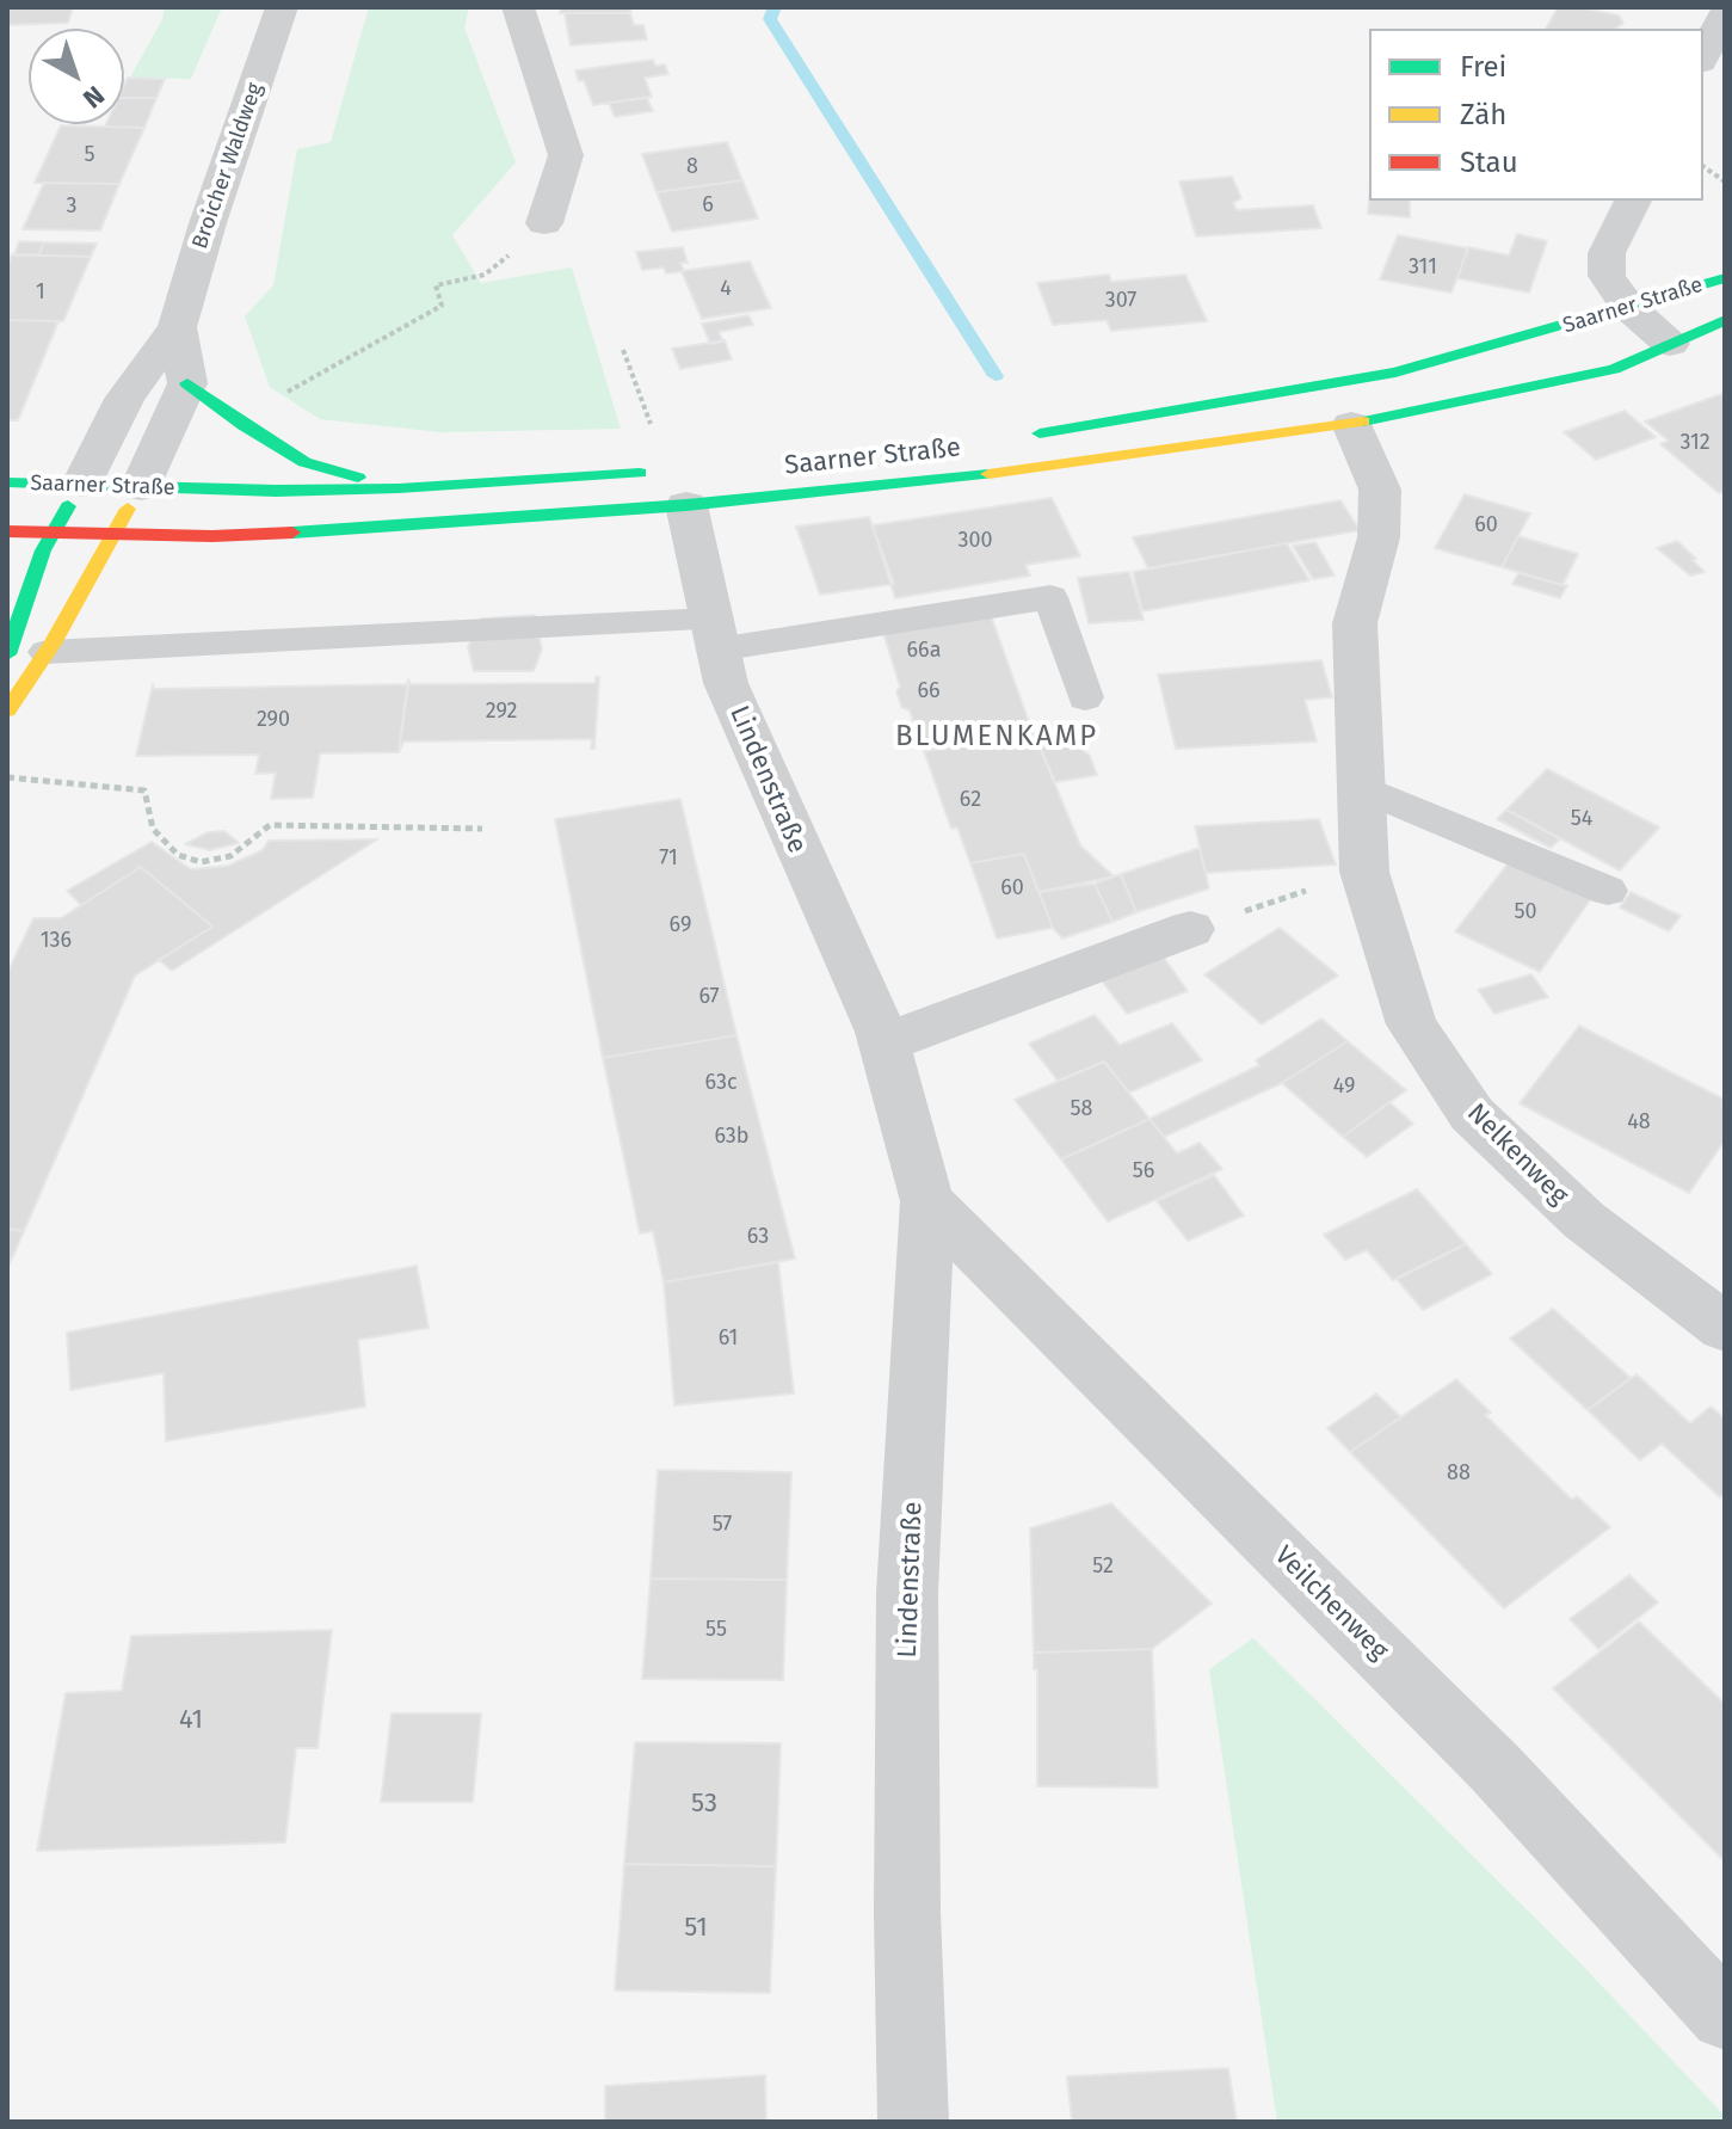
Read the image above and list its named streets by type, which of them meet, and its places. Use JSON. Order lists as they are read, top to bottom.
{
  "streets": {
    "main road": ["Saarner Straße"],
    "street": [
      "Broicher Waldweg",
      "Lindenstraße",
      "Nelkenweg",
      "Veilchenweg"
    ]
  },
  "crossings": [
    ["Broicher Waldweg", "Saarner Straße"],
    ["Saarner Straße", "Lindenstraße"],
    ["Saarner Straße", "Nelkenweg"],
    ["Lindenstraße", "Veilchenweg"]
  ],
  "districts": ["BLUMENKAMP"],
  "house_numbers": [
    "5",
    "8",
    "6",
    "3",
    "311",
    "4",
    "1",
    "307",
    "312",
    "60",
    "300",
    "66a",
    "66",
    "292",
    "290",
    "62",
    "54",
    "71",
    "60",
    "50",
    "69",
    "136",
    "67",
    "63c",
    "49",
    "58",
    "48",
    "63b",
    "56",
    "63",
    "61",
    "88",
    "57",
    "52",
    "55",
    "41",
    "53",
    "51"
  ],
  "legend": ["Frei", "Zäh", "Stau"],
  "north": "bottom right"
}
